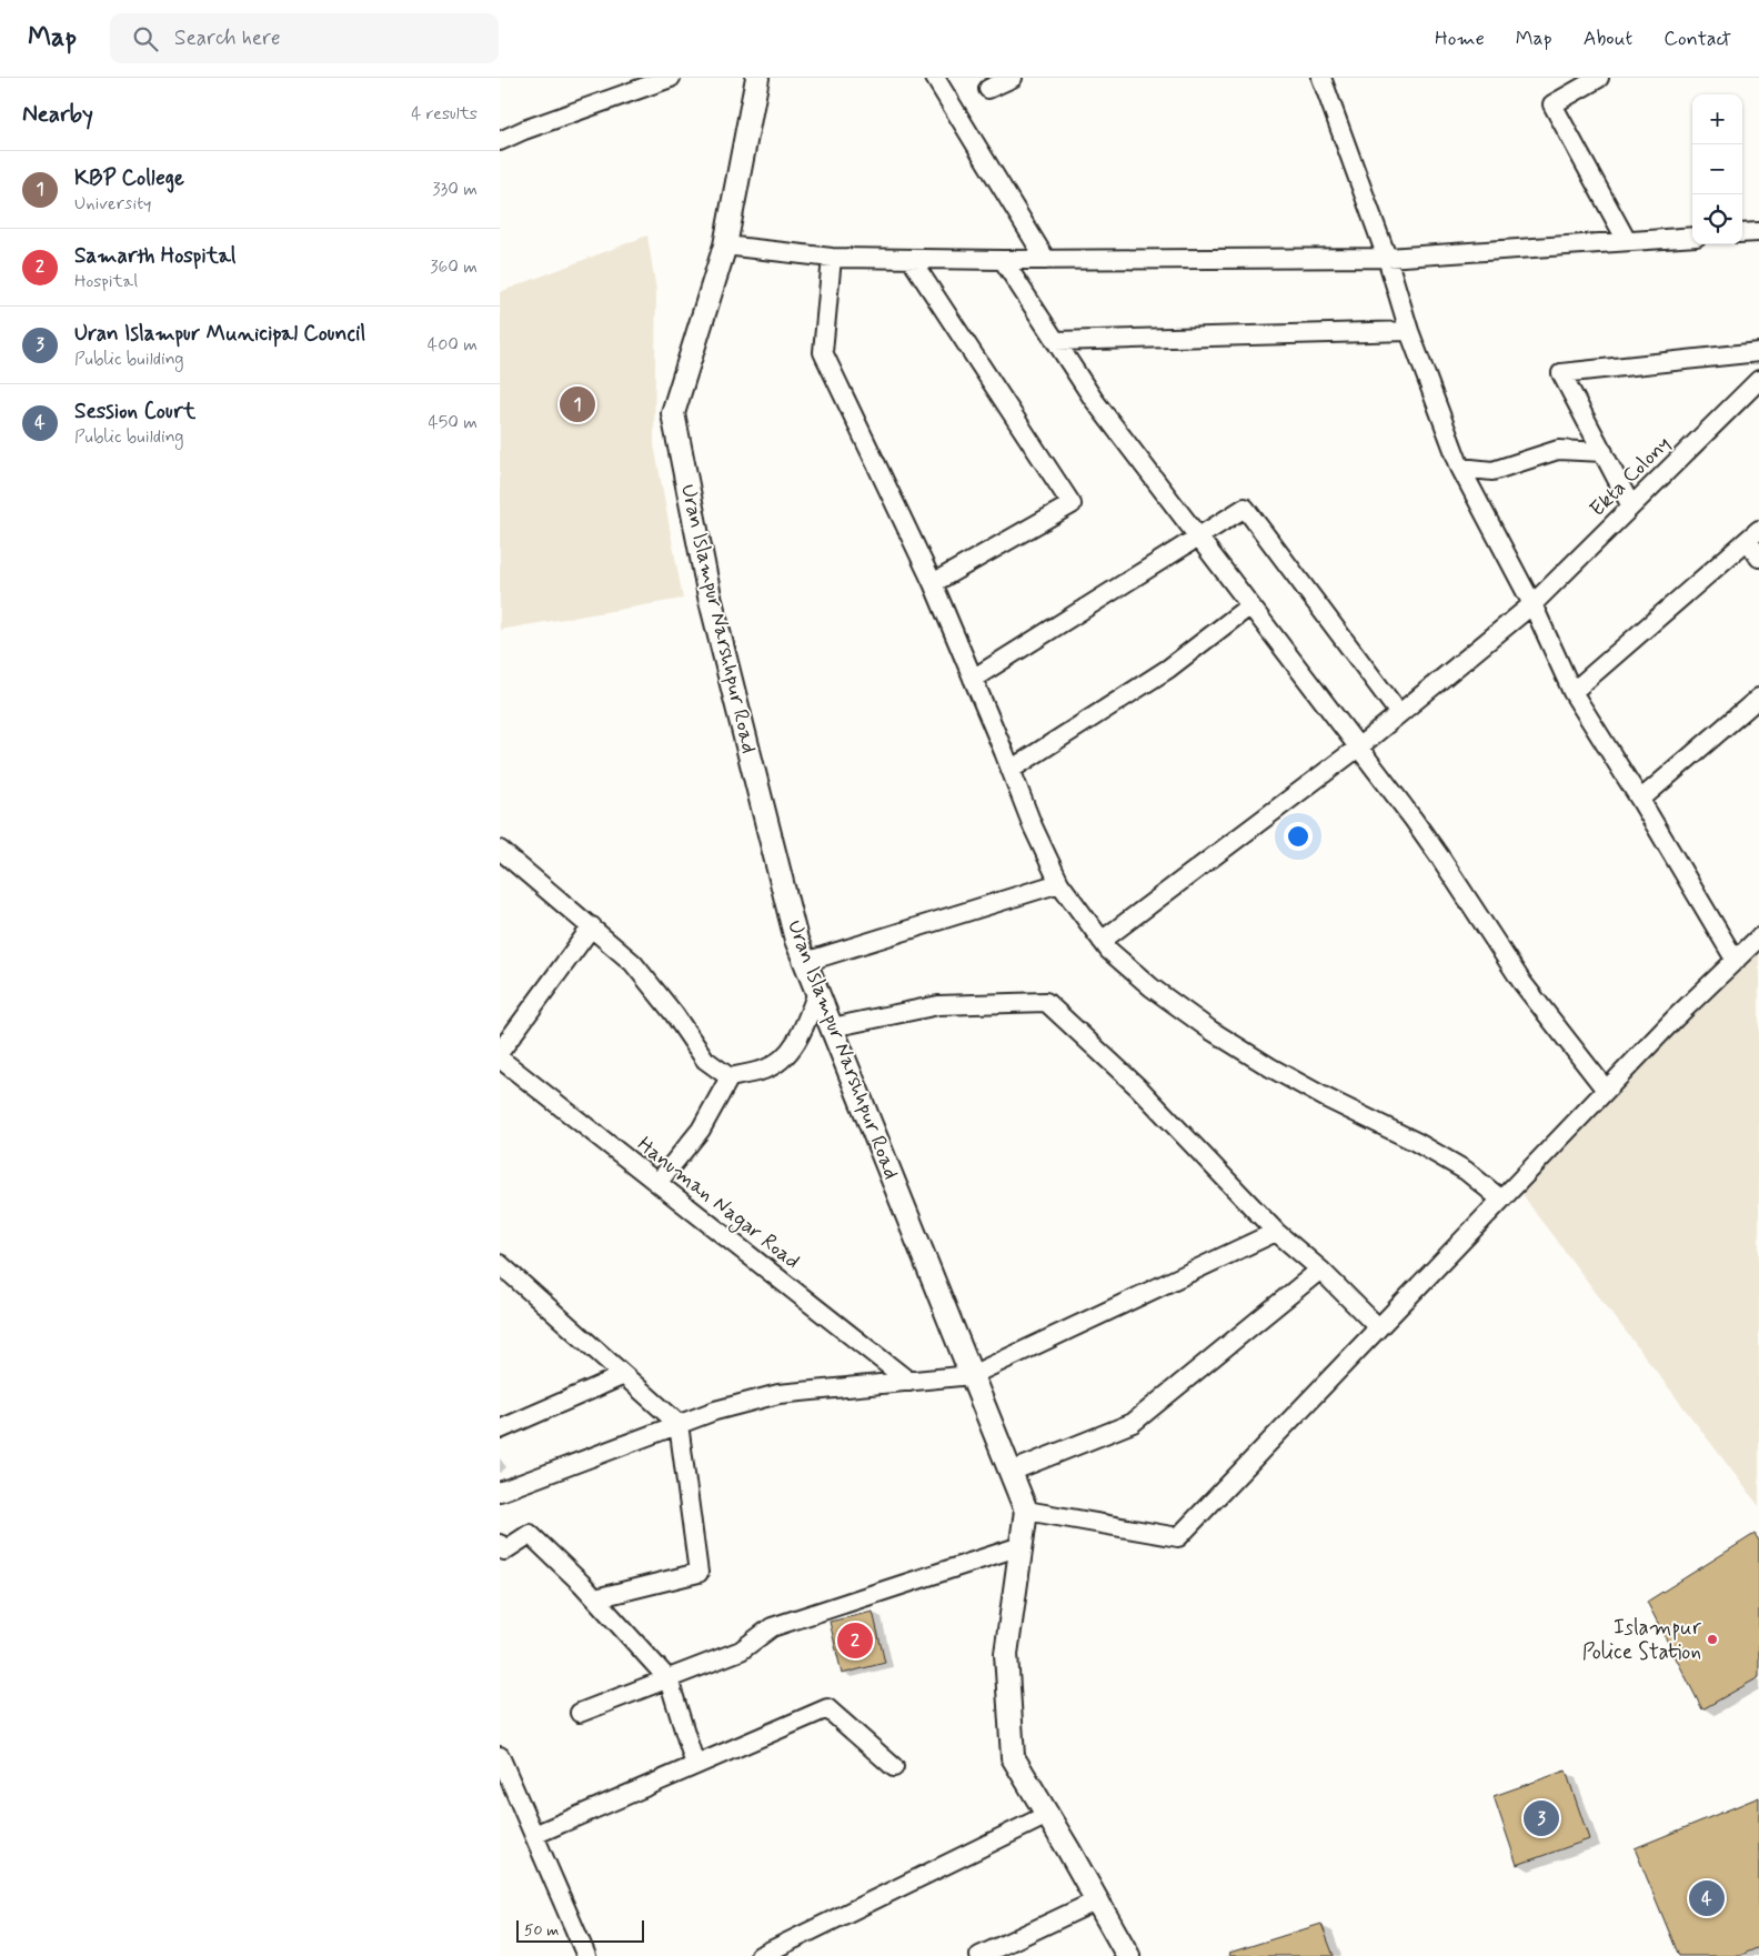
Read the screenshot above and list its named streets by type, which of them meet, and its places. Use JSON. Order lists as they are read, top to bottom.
{
  "streets": {
    "main road": ["Uran Islampur Narshhpur Road"],
    "street": ["Ekta Colony", "Hanuman Nagar Road"]
  },
  "places": ["Islampur Police Station"],
  "scale_bar": "50 m",
  "page": {
    "header": "Map",
    "search": "Search here",
    "nav": [
      "Home",
      "Map",
      "About",
      "Contact"
    ],
    "heading": ["Nearby", "4 results"],
    "map_buttons": ["+", "−"],
    "list": [
      {
        "mark": "1",
        "name": "KBP College",
        "note": "University",
        "value": "330 m"
      },
      {
        "mark": "2",
        "name": "Samarth Hospital",
        "note": "Hospital",
        "value": "360 m"
      },
      {
        "mark": "3",
        "name": "Uran Islampur Municipal Council",
        "note": "Public building",
        "value": "400 m"
      },
      {
        "mark": "4",
        "name": "Session Court",
        "note": "Public building",
        "value": "450 m"
      }
    ],
    "pins": [
      "1",
      "2",
      "3",
      "4"
    ],
    "scale": "50 m"
  }
}
